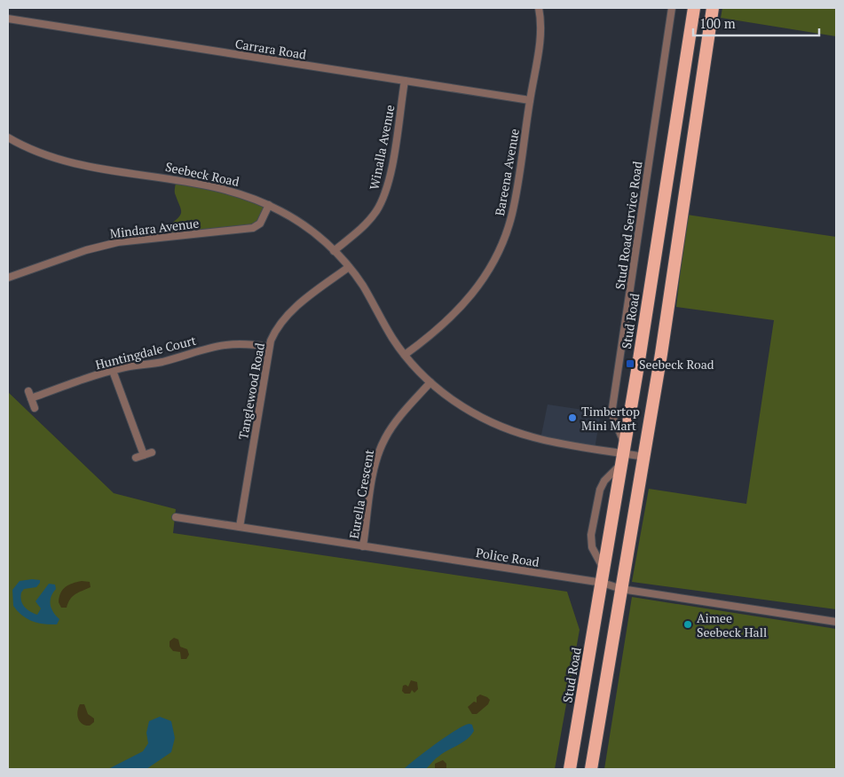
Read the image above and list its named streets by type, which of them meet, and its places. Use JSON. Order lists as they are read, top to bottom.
{
  "streets": {
    "highway": ["Stud Road"],
    "street": [
      "Carrara Road",
      "Winalla Avenue",
      "Bareena Avenue",
      "Seebeck Road",
      "Stud Road Service Road",
      "Mindara Avenue",
      "Huntingdale Court",
      "Tanglewood Road",
      "Eurella Crescent",
      "Police Road"
    ]
  },
  "crossings": [
    ["Carrara Road", "Winalla Avenue"],
    ["Carrara Road", "Bareena Avenue"],
    ["Winalla Avenue", "Seebeck Road"],
    ["Bareena Avenue", "Seebeck Road"],
    ["Seebeck Road", "Stud Road Service Road"],
    ["Seebeck Road", "Mindara Avenue"],
    ["Seebeck Road", "Stud Road"],
    ["Seebeck Road", "Tanglewood Road"],
    ["Seebeck Road", "Eurella Crescent"],
    ["Stud Road Service Road", "Stud Road"],
    ["Stud Road", "Police Road"],
    ["Huntingdale Court", "Tanglewood Road"],
    ["Tanglewood Road", "Police Road"],
    ["Eurella Crescent", "Police Road"]
  ],
  "places": {
    "transit": ["Seebeck Road"],
    "other": ["Timbertop Mini Mart", "Aimee Seebeck Hall"]
  },
  "scale_bar": "100 m"
}
